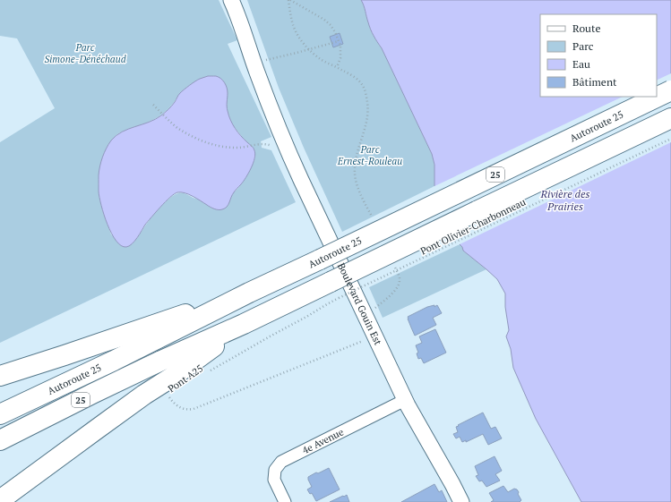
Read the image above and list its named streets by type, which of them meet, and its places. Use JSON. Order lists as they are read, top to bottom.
{
  "streets": {
    "highway": ["Autoroute 25", "25"],
    "street": ["Boulevard Gouin Est", "4e Avenue"],
    "path": ["Pont Olivier-Charbonneau", "Pont A25"]
  },
  "crossings": [
    ["Autoroute 25", "Pont Olivier-Charbonneau"],
    ["Autoroute 25", "Pont A25"],
    ["Pont Olivier-Charbonneau", "Pont A25"],
    ["Boulevard Gouin Est", "4e Avenue"]
  ],
  "water": ["Rivière des Prairies"],
  "parks": ["Parc Simone-Dénéchaud", "Parc Ernest-Rouleau"],
  "legend": [
    "Route",
    "Parc",
    "Eau",
    "Bâtiment"
  ]
}
